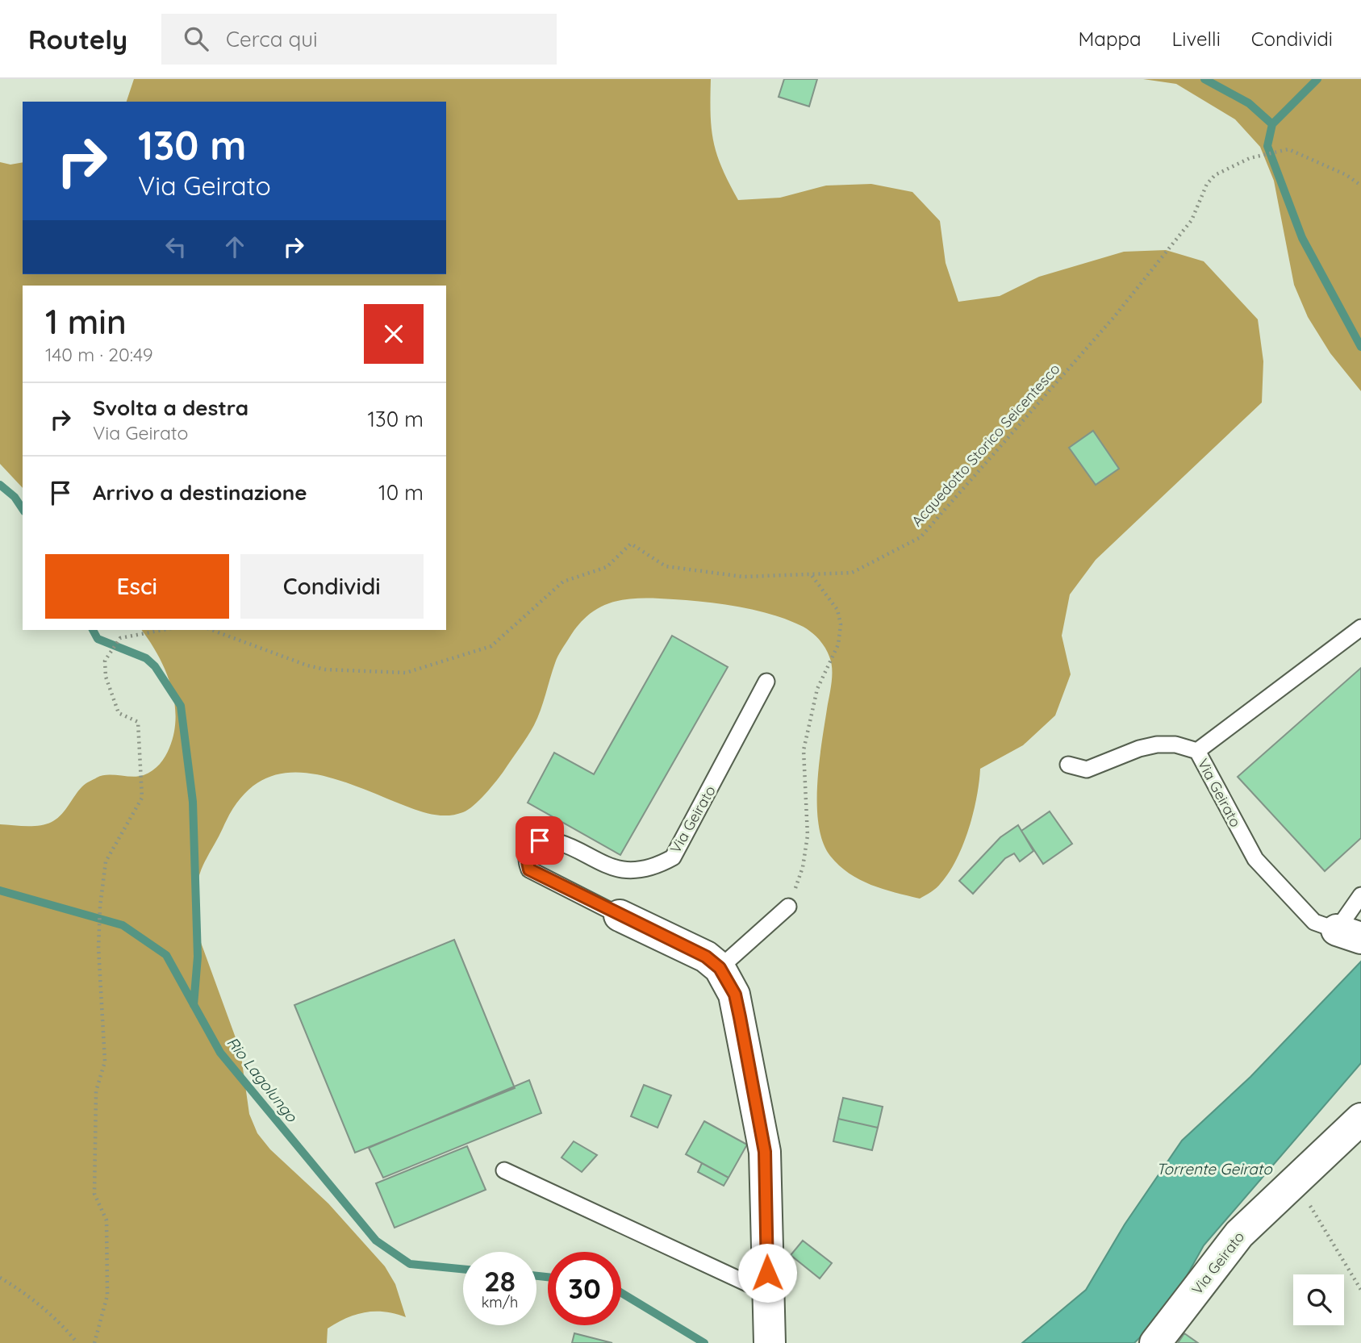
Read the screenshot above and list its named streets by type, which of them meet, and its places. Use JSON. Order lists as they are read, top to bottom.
{
  "streets": {
    "street": ["Via Geirato"],
    "path": ["Acquedotto Storico Seicentesco"]
  },
  "water": ["Rio Lagolungo", "Torrente Geirato"],
  "page": {
    "header": "Routely",
    "search": "Cerca qui",
    "nav": ["Mappa", "Livelli", "Condividi"],
    "turn": ["130 m", "Via Geirato"],
    "heading": ["1 min", "140 m · 20:49"],
    "list": [
      {
        "name": "Svolta a destra",
        "note": "Via Geirato",
        "value": "130 m"
      },
      {
        "name": "Arrivo a destinazione",
        "value": "10 m"
      }
    ],
    "buttons": ["Esci", "Condividi"],
    "speed": "28 km/h",
    "limit": "30"
  }
}
